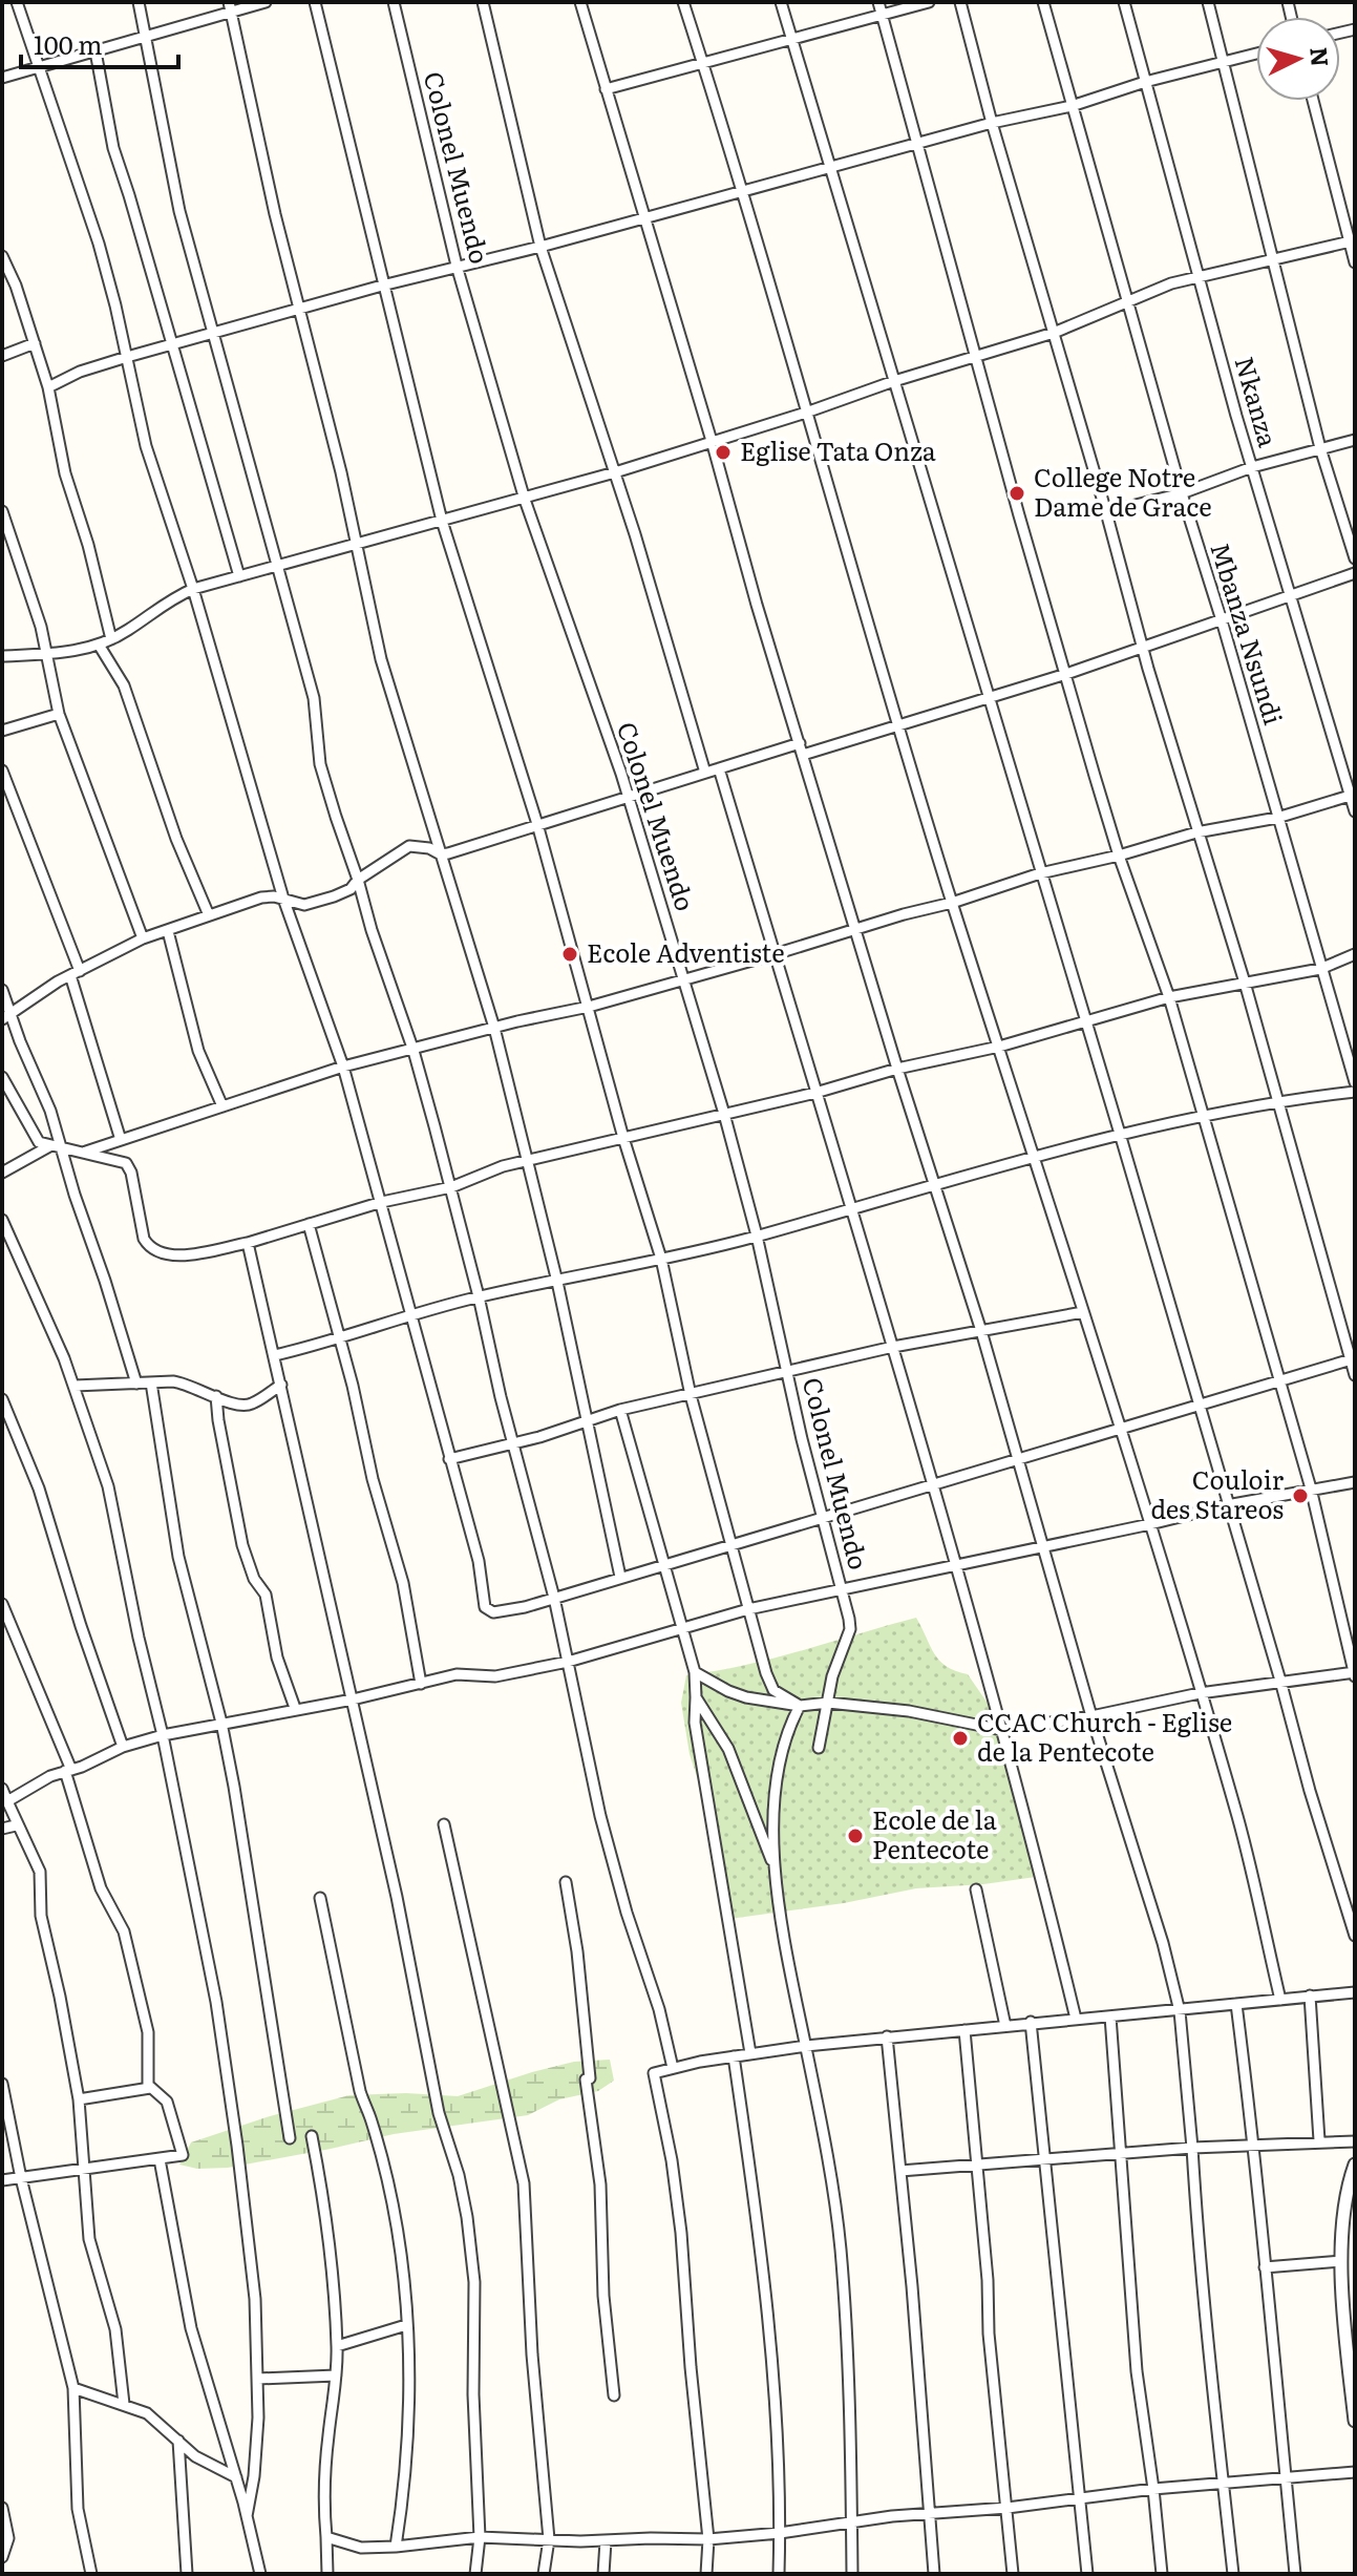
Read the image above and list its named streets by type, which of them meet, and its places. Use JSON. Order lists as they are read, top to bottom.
{
  "streets": {
    "street": ["Colonel Muendo", "Nkanza", "Mbanza Nsundi"]
  },
  "places": [
    "Eglise Tata Onza",
    "College Notre Dame de Grace",
    "Ecole Adventiste",
    "Couloir des Stareos",
    "CCAC Church - Eglise de la Pentecote",
    "Ecole de la Pentecote"
  ],
  "scale_bar": "100 m",
  "north": "right"
}
